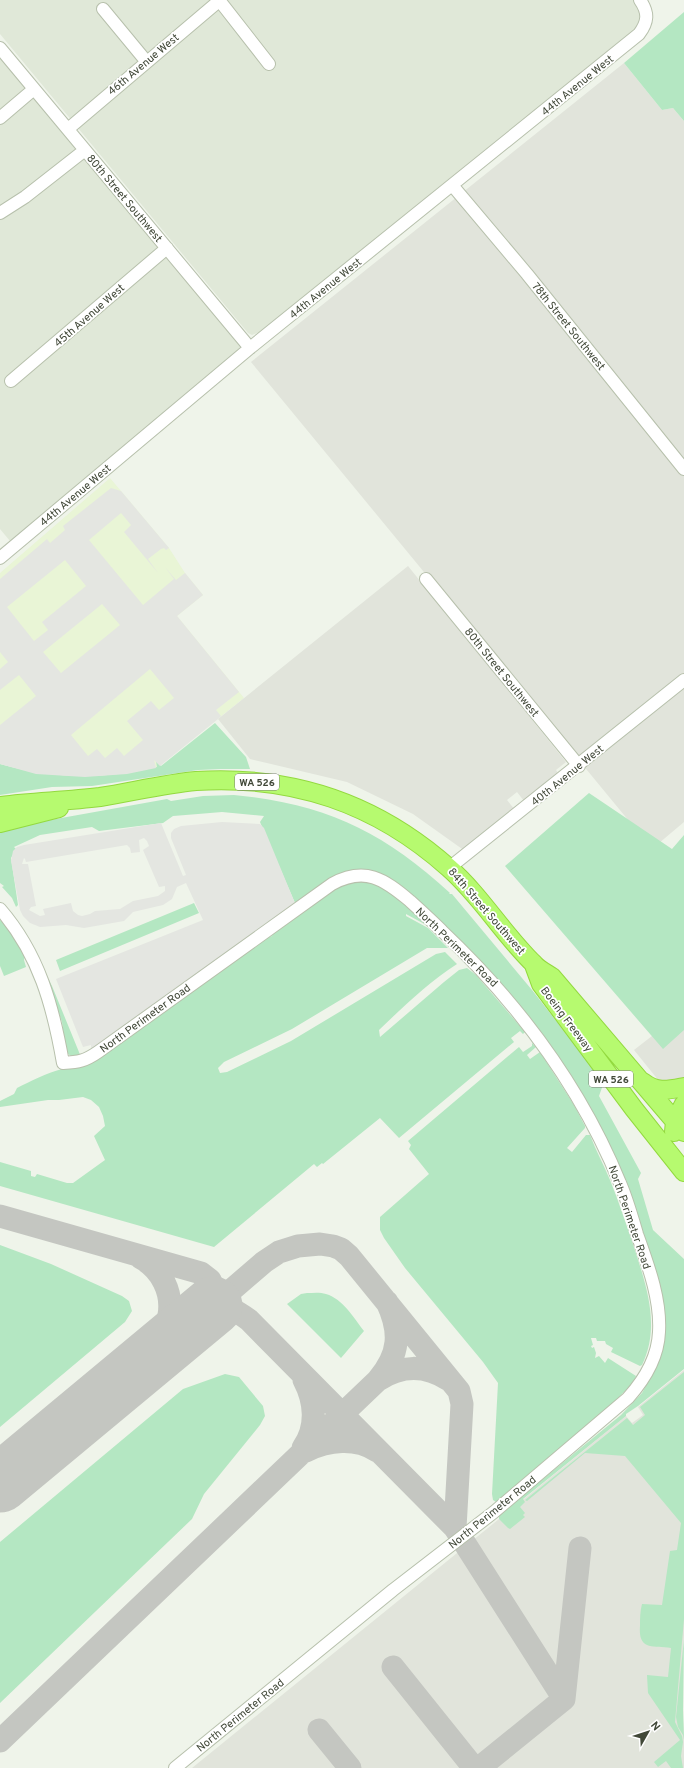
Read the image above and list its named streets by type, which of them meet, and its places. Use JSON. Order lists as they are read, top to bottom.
{
  "streets": {
    "highway": ["WA 526", "84th Street Southwest", "Boeing Freeway"],
    "street": [
      "46th Avenue West",
      "44th Avenue West",
      "80th Street Southwest",
      "45th Avenue West",
      "78th Street Southwest",
      "40th Avenue West",
      "North Perimeter Road"
    ]
  },
  "crossings": [
    ["46th Avenue West", "80th Street Southwest"],
    ["44th Avenue West", "80th Street Southwest"],
    ["44th Avenue West", "78th Street Southwest"],
    ["80th Street Southwest", "45th Avenue West"],
    ["80th Street Southwest", "40th Avenue West"],
    ["40th Avenue West", "84th Street Southwest"],
    ["84th Street Southwest", "Boeing Freeway"]
  ],
  "north": "top right"
}
